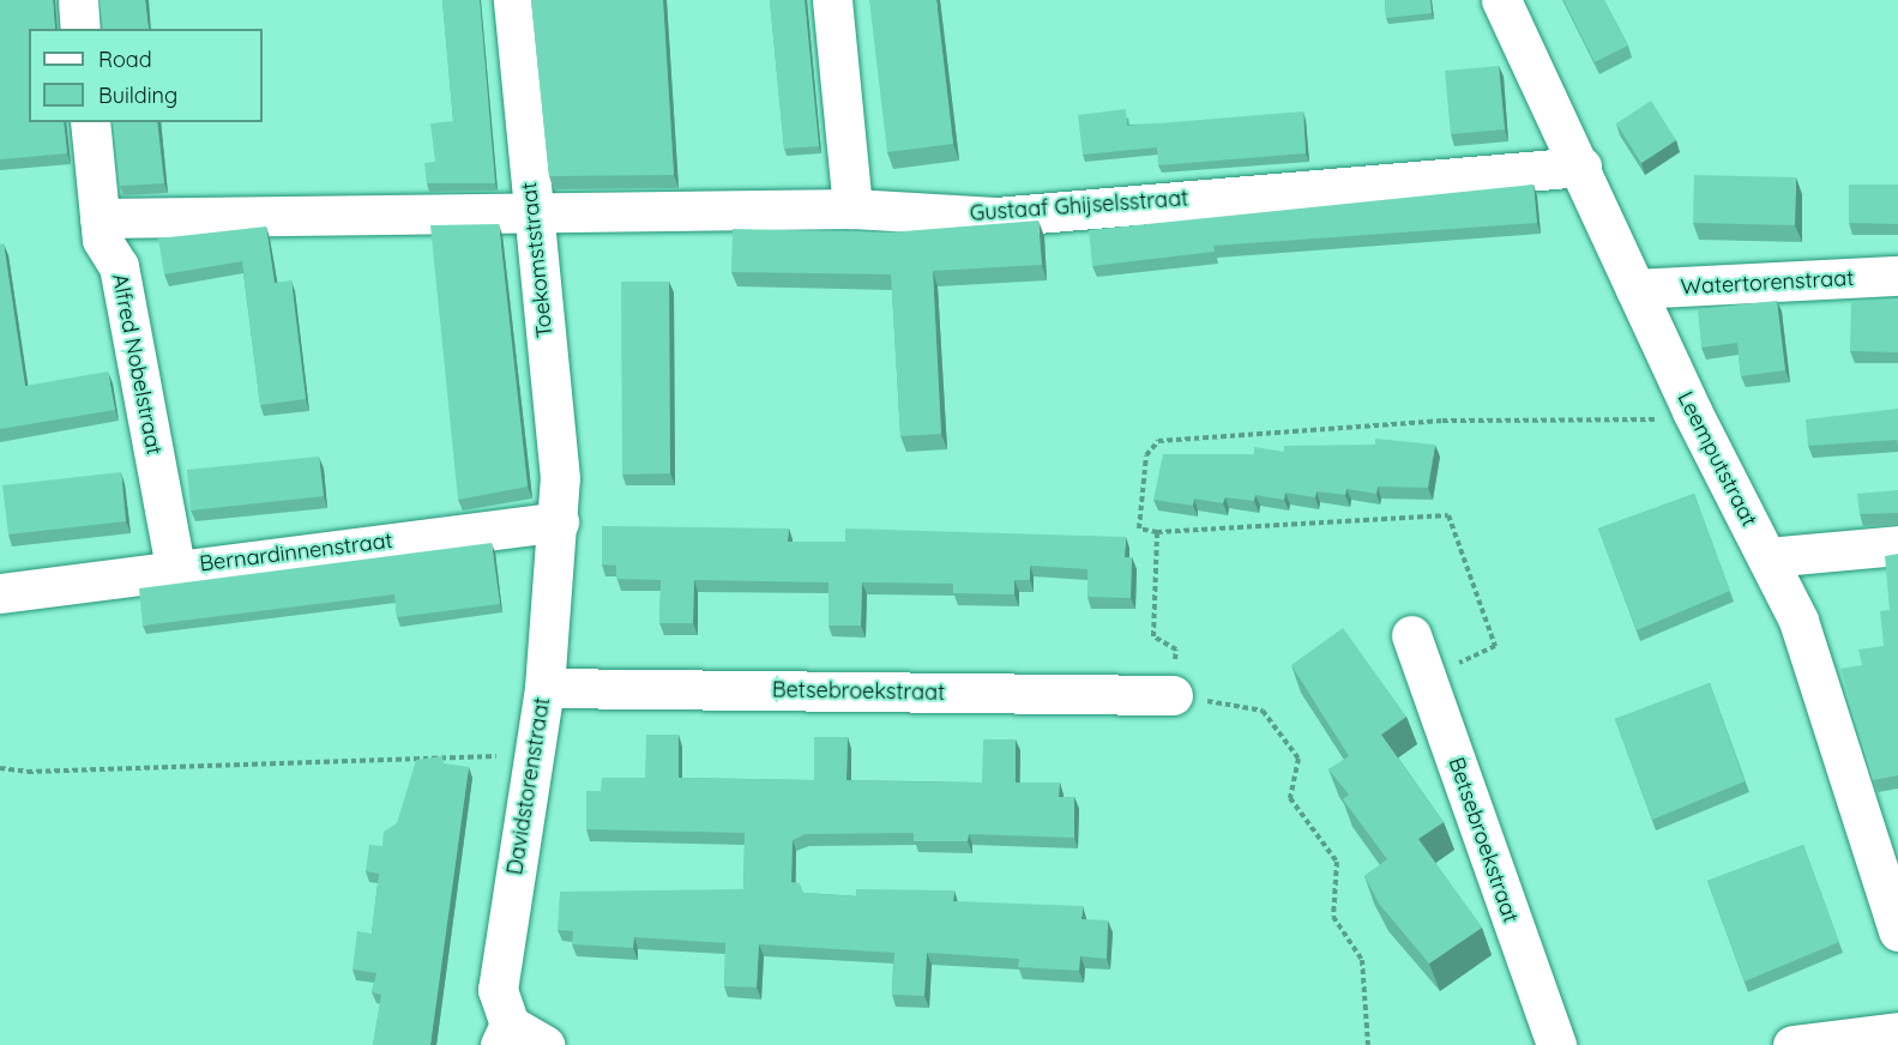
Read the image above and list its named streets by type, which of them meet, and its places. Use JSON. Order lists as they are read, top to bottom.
{
  "streets": {
    "street": [
      "Gustaaf Ghijselsstraat",
      "Toekomststraat",
      "Watertorenstraat",
      "Alfred Nobelstraat",
      "Leemputstraat",
      "Bernardinnenstraat",
      "Betsebroekstraat",
      "Davidstorenstraat"
    ]
  },
  "crossings": [
    ["Gustaaf Ghijselsstraat", "Toekomststraat"],
    ["Gustaaf Ghijselsstraat", "Alfred Nobelstraat"],
    ["Gustaaf Ghijselsstraat", "Leemputstraat"],
    ["Toekomststraat", "Bernardinnenstraat"],
    ["Toekomststraat", "Davidstorenstraat"],
    ["Watertorenstraat", "Leemputstraat"],
    ["Alfred Nobelstraat", "Bernardinnenstraat"],
    ["Bernardinnenstraat", "Davidstorenstraat"],
    ["Betsebroekstraat", "Davidstorenstraat"]
  ],
  "legend": ["Road", "Building"]
}
